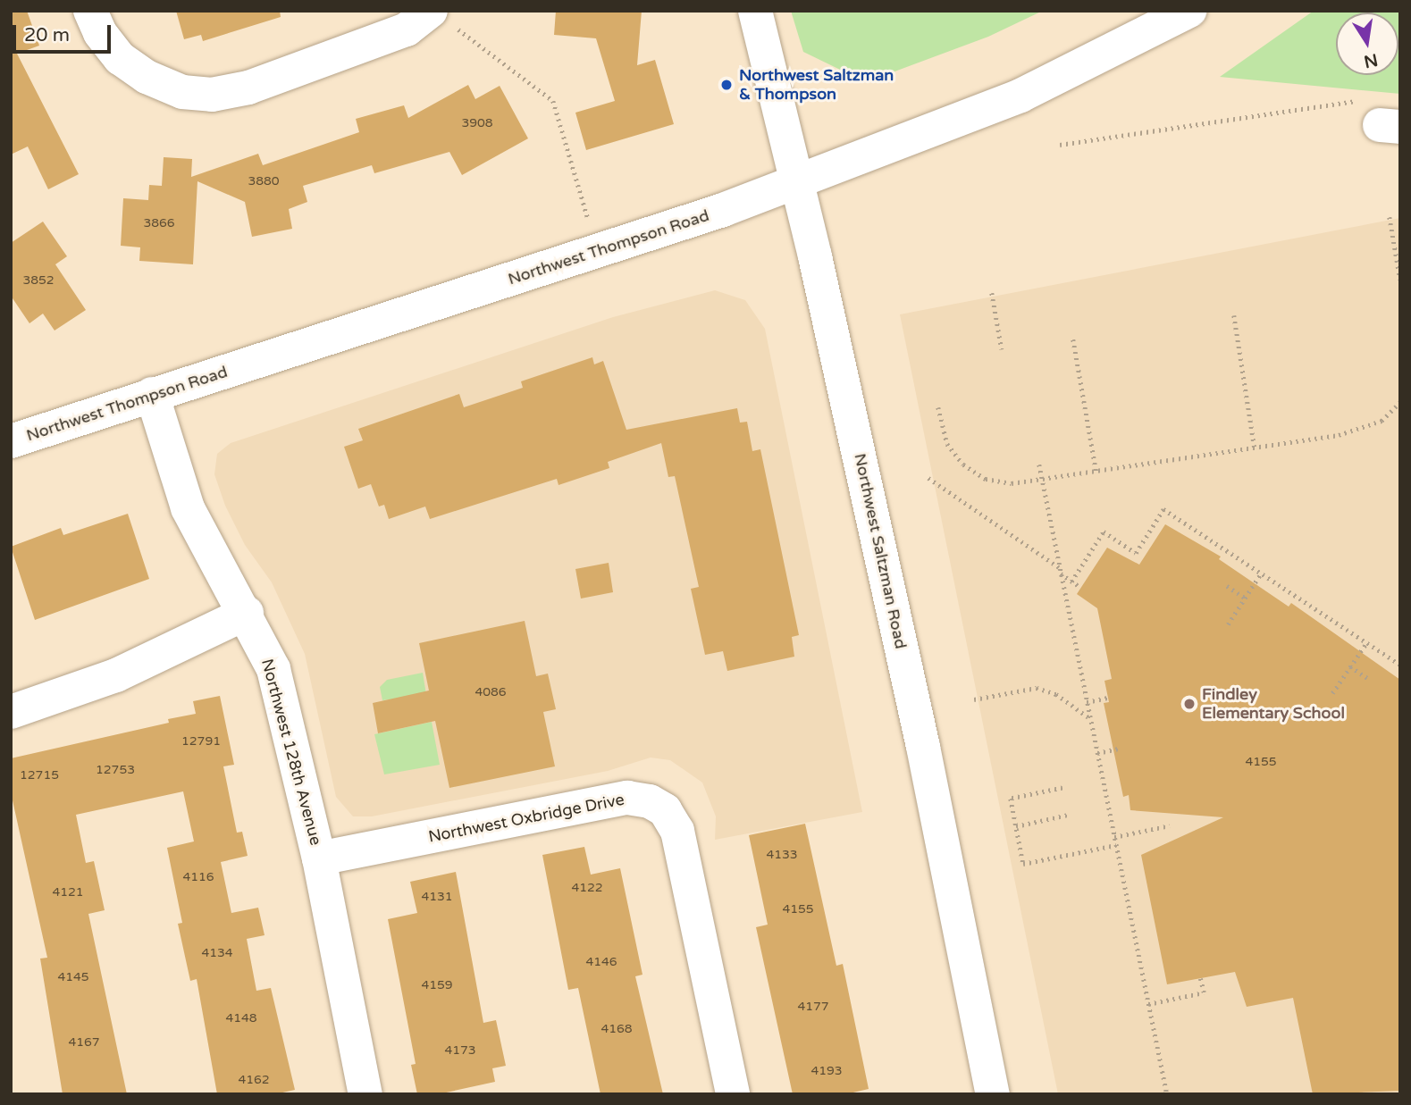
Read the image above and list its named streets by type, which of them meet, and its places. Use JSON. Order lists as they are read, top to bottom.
{
  "streets": {
    "street": [
      "Northwest Thompson Road",
      "Northwest Saltzman Road",
      "Northwest 128th Avenue",
      "Northwest Oxbridge Drive"
    ]
  },
  "crossings": [
    ["Northwest Thompson Road", "Northwest Saltzman Road"],
    ["Northwest Thompson Road", "Northwest 128th Avenue"],
    ["Northwest 128th Avenue", "Northwest Oxbridge Drive"]
  ],
  "places": ["Northwest Saltzman & Thompson", "Findley Elementary School"],
  "house_numbers": [
    "3908",
    "3880",
    "3866",
    "3852",
    "4086",
    "12791",
    "4155",
    "12753",
    "12715",
    "4133",
    "4116",
    "4122",
    "4121",
    "4131",
    "4155",
    "4134",
    "4146",
    "4145",
    "4159",
    "4177",
    "4148",
    "4168",
    "4167",
    "4173",
    "4193",
    "4162"
  ],
  "scale_bar": "20 m",
  "north": "bottom"
}
